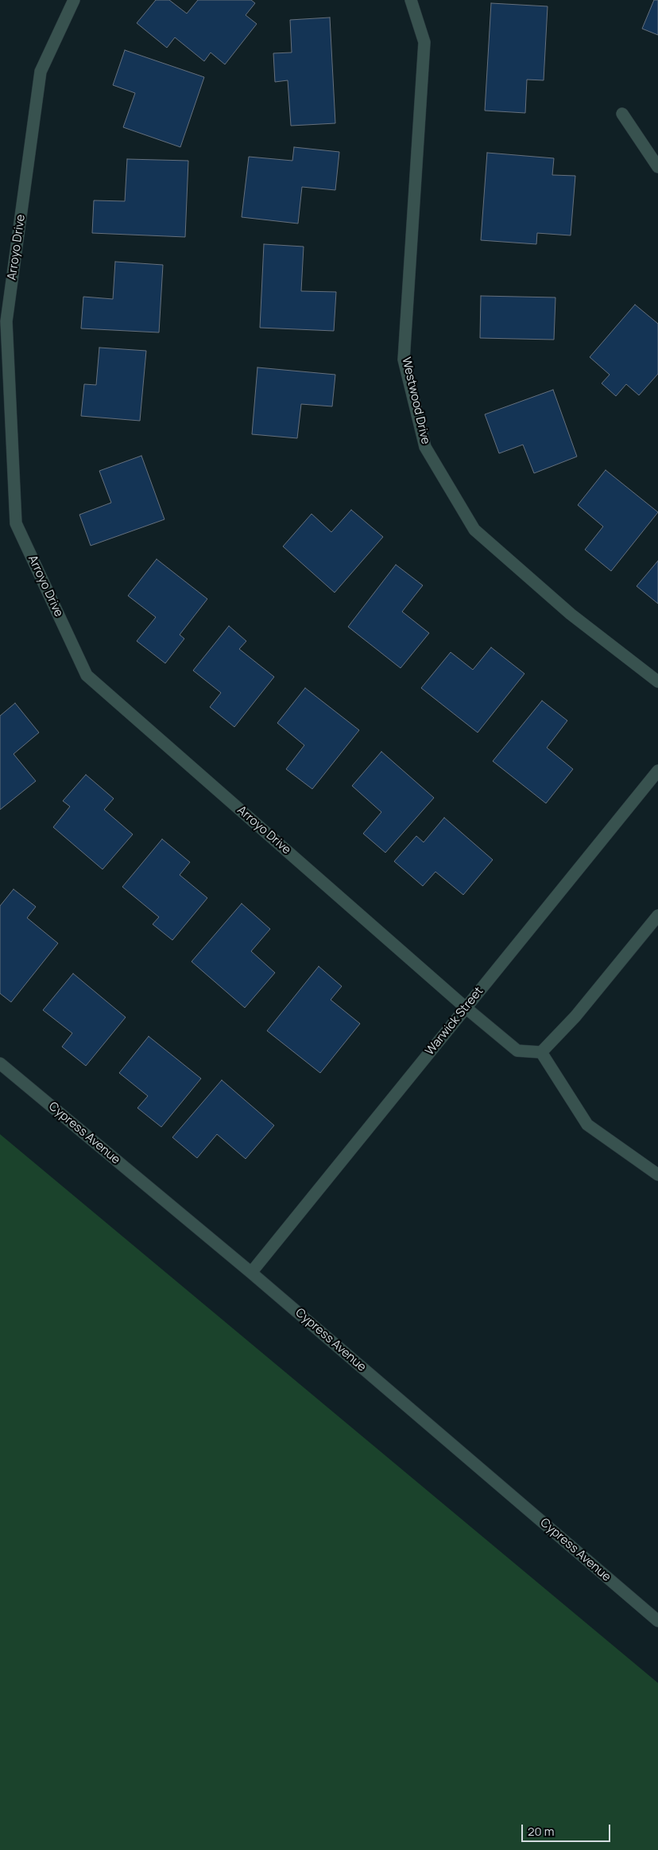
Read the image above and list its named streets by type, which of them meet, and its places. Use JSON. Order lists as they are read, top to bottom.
{
  "streets": {
    "street": [
      "Arroyo Drive",
      "Westwood Drive",
      "Warwick Street",
      "Cypress Avenue"
    ]
  },
  "crossings": [
    ["Arroyo Drive", "Warwick Street"],
    ["Warwick Street", "Cypress Avenue"]
  ],
  "scale_bar": "20 m"
}
